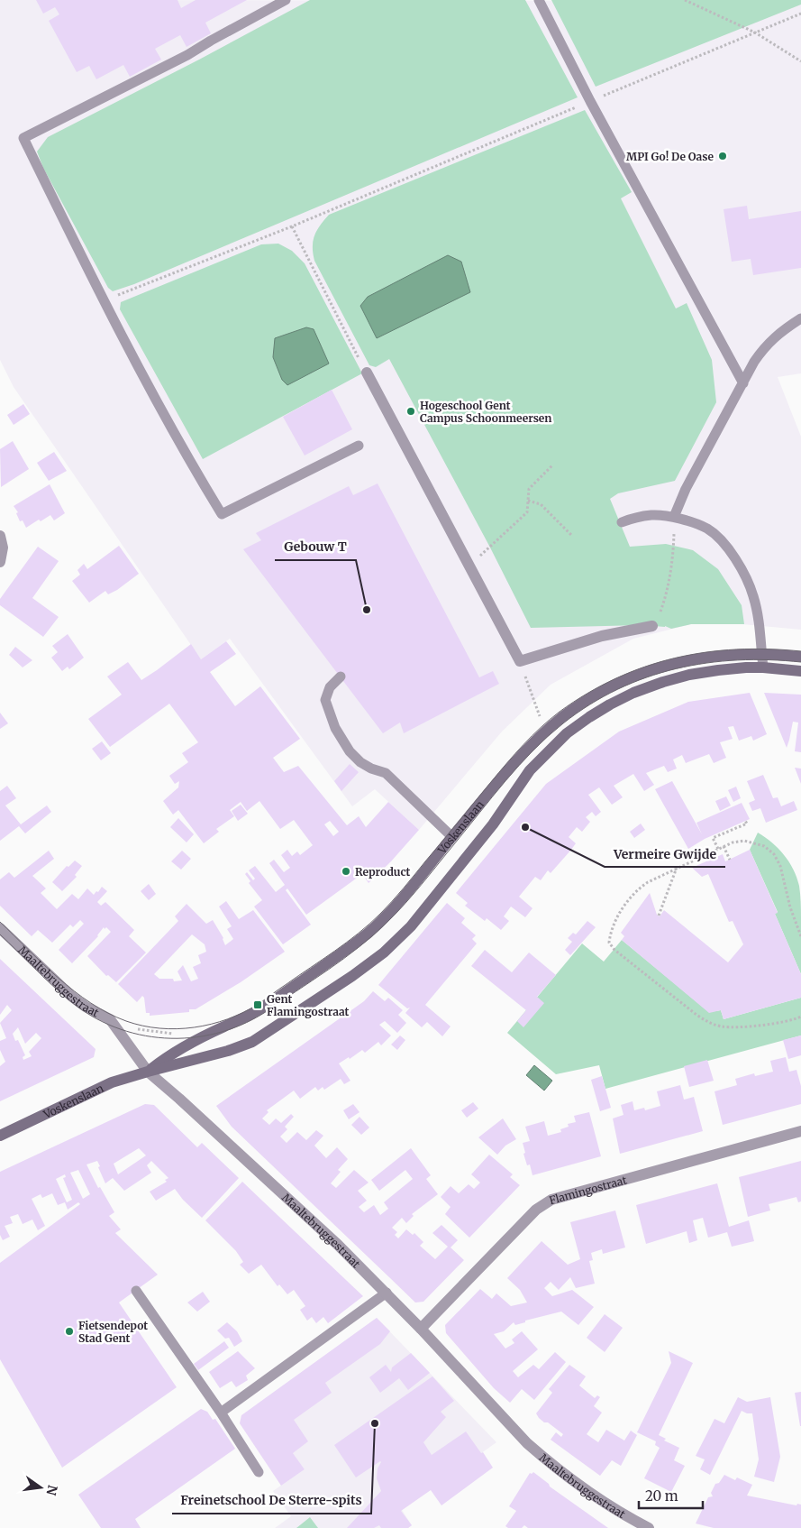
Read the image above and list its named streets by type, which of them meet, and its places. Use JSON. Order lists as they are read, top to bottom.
{
  "streets": {
    "street": ["Voskenslaan", "Maaltebruggestraat", "Flamingostraat"]
  },
  "crossings": [
    ["Voskenslaan", "Maaltebruggestraat"],
    ["Maaltebruggestraat", "Flamingostraat"]
  ],
  "places": {
    "other": [
      "MPI Go! De Oase",
      "Hogeschool Gent Campus Schoonmeersen",
      "Gebouw T",
      "Vermeire Gwijde",
      "Reproduct",
      "Fietsendepot Stad Gent",
      "Freinetschool De Sterre-spits"
    ],
    "transit": ["Gent Flamingostraat"]
  },
  "scale_bar": "20 m",
  "north": "right"
}
